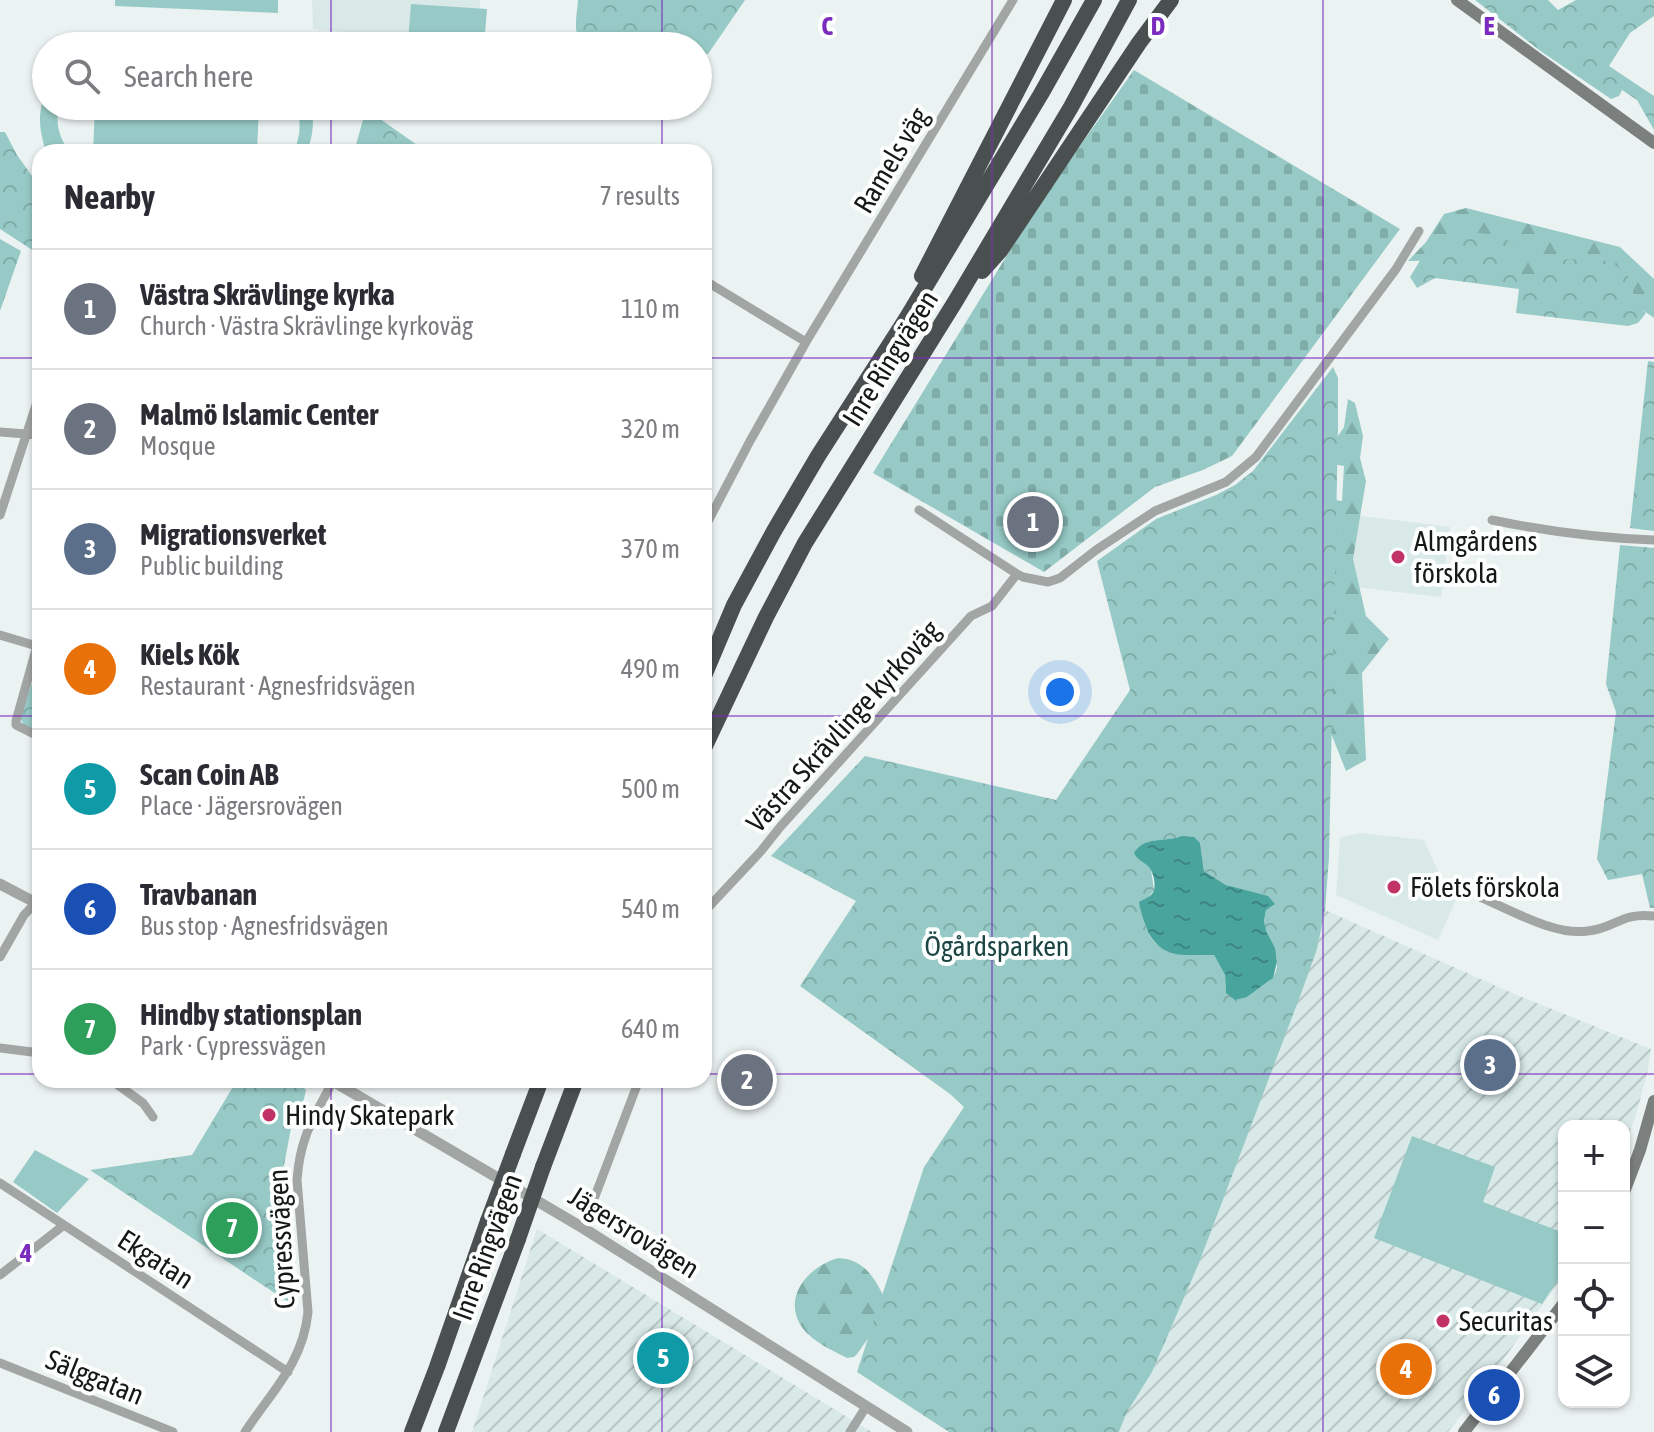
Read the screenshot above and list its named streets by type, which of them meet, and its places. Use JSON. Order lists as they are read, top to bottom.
{
  "streets": {
    "highway": ["Inre Ringvägen"],
    "street": [
      "Ramels väg",
      "Västra Skrävlinge kyrkoväg",
      "Jägersrovägen",
      "Cypressvägen",
      "Ekgatan",
      "Sälggatan"
    ]
  },
  "crossings": [
    ["Cypressvägen", "Ekgatan"]
  ],
  "parks": ["Ögårdsparken"],
  "places": [
    "Almgårdens förskola",
    "Fölets förskola",
    "Hindy Skatepark",
    "Securitas"
  ],
  "page": {
    "search": "Search here",
    "heading": ["Nearby", "7 results"],
    "list": [
      {
        "mark": "1",
        "name": "Västra Skrävlinge kyrka",
        "note": "Church · Västra Skrävlinge kyrkoväg",
        "value": "110 m"
      },
      {
        "mark": "2",
        "name": "Malmö Islamic Center",
        "note": "Mosque",
        "value": "320 m"
      },
      {
        "mark": "3",
        "name": "Migrationsverket",
        "note": "Public building",
        "value": "370 m"
      },
      {
        "mark": "4",
        "name": "Kiels Kök",
        "note": "Restaurant · Agnesfridsvägen",
        "value": "490 m"
      },
      {
        "mark": "5",
        "name": "Scan Coin AB",
        "note": "Place · Jägersrovägen",
        "value": "500 m"
      },
      {
        "mark": "6",
        "name": "Travbanan",
        "note": "Bus stop · Agnesfridsvägen",
        "value": "540 m"
      },
      {
        "mark": "7",
        "name": "Hindby stationsplan",
        "note": "Park · Cypressvägen",
        "value": "640 m"
      }
    ],
    "pins": [
      "1",
      "3",
      "2",
      "7",
      "5",
      "4",
      "6"
    ],
    "map_buttons": ["+", "−"]
  },
  "grid": {
    "columns": ["C", "D", "E"],
    "rows": ["4"]
  }
}
